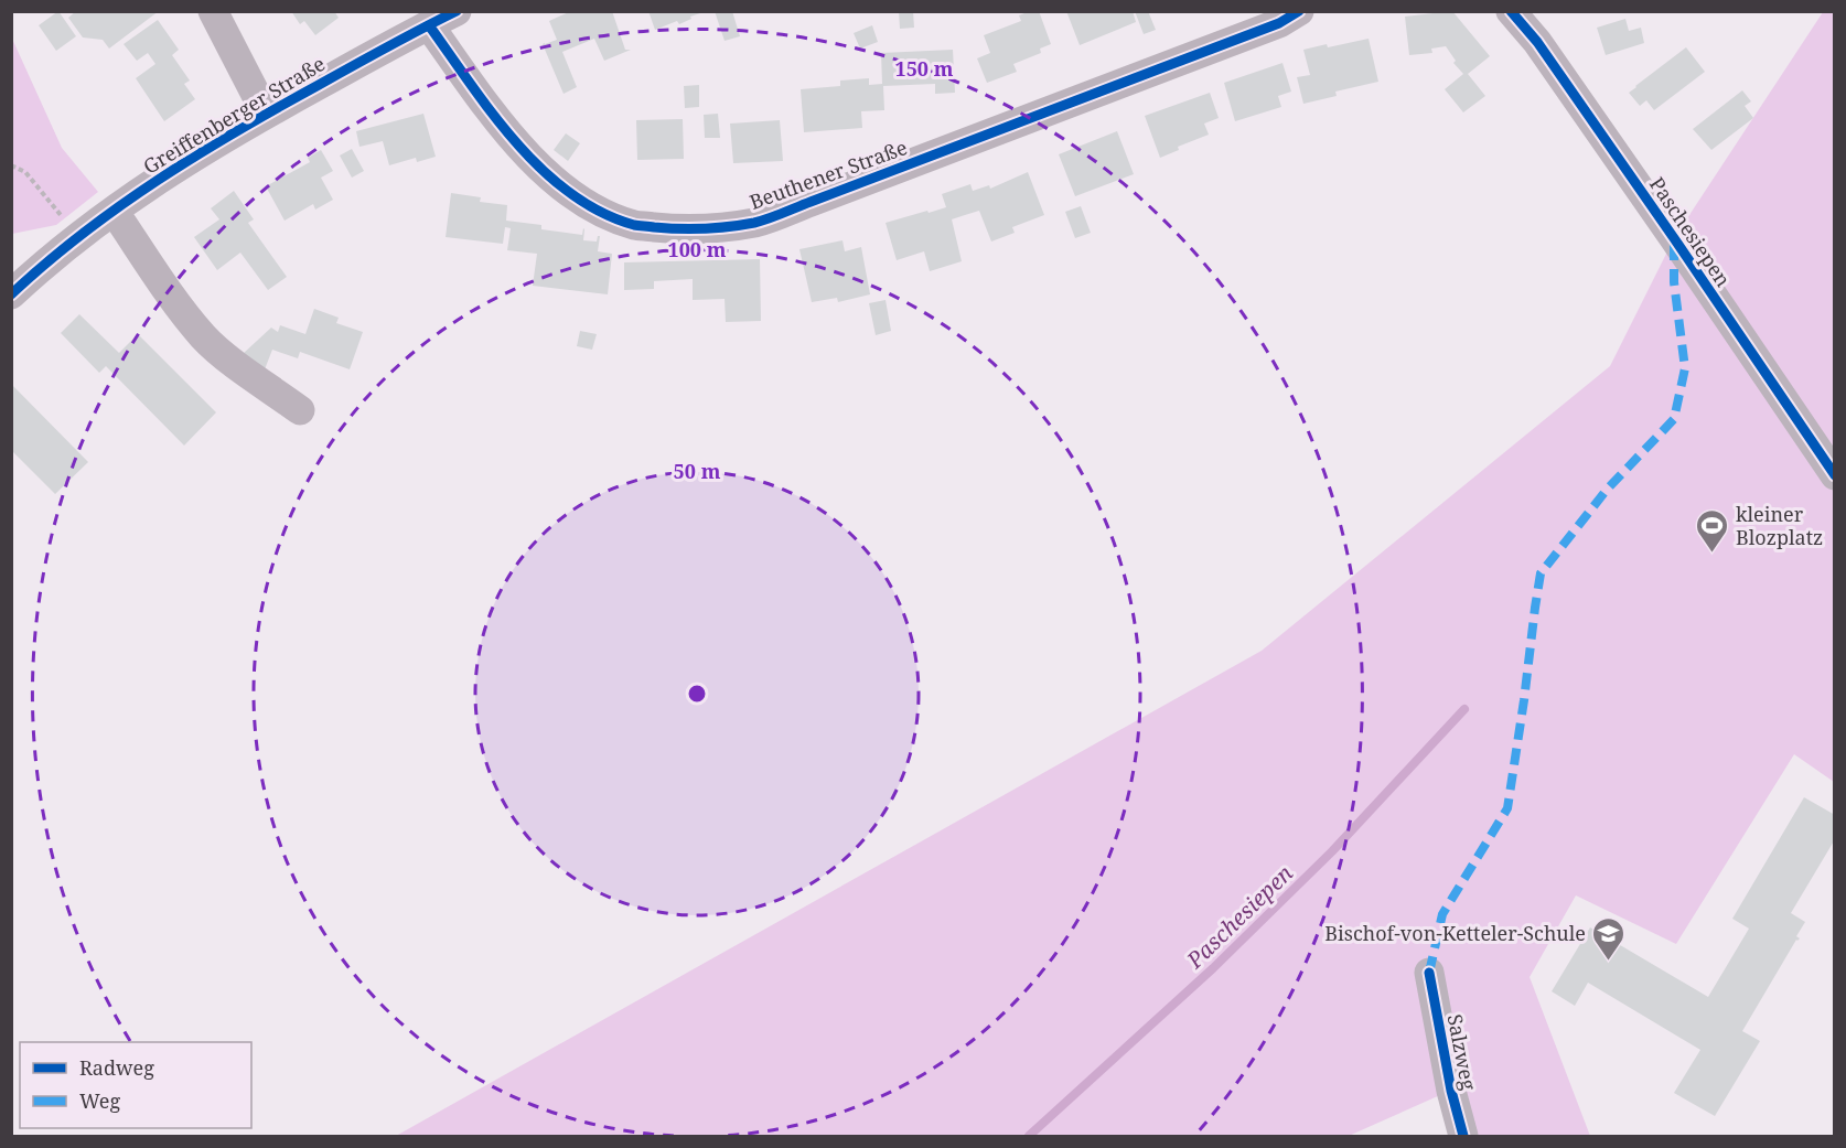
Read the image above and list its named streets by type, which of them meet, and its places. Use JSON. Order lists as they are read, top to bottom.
{
  "streets": {
    "street": [
      "Greiffenberger Straße",
      "Beuthener Straße",
      "Paschesiepen",
      "Salzweg"
    ]
  },
  "crossings": [
    ["Greiffenberger Straße", "Beuthener Straße"]
  ],
  "water": ["Paschesiepen"],
  "places": {
    "sports": ["kleiner Blozplatz"],
    "school or university": ["Bischof-von-Ketteler-Schule"]
  },
  "legend": ["Radweg", "Weg"],
  "rings": ["150 m", "100 m", "50 m"]
}
